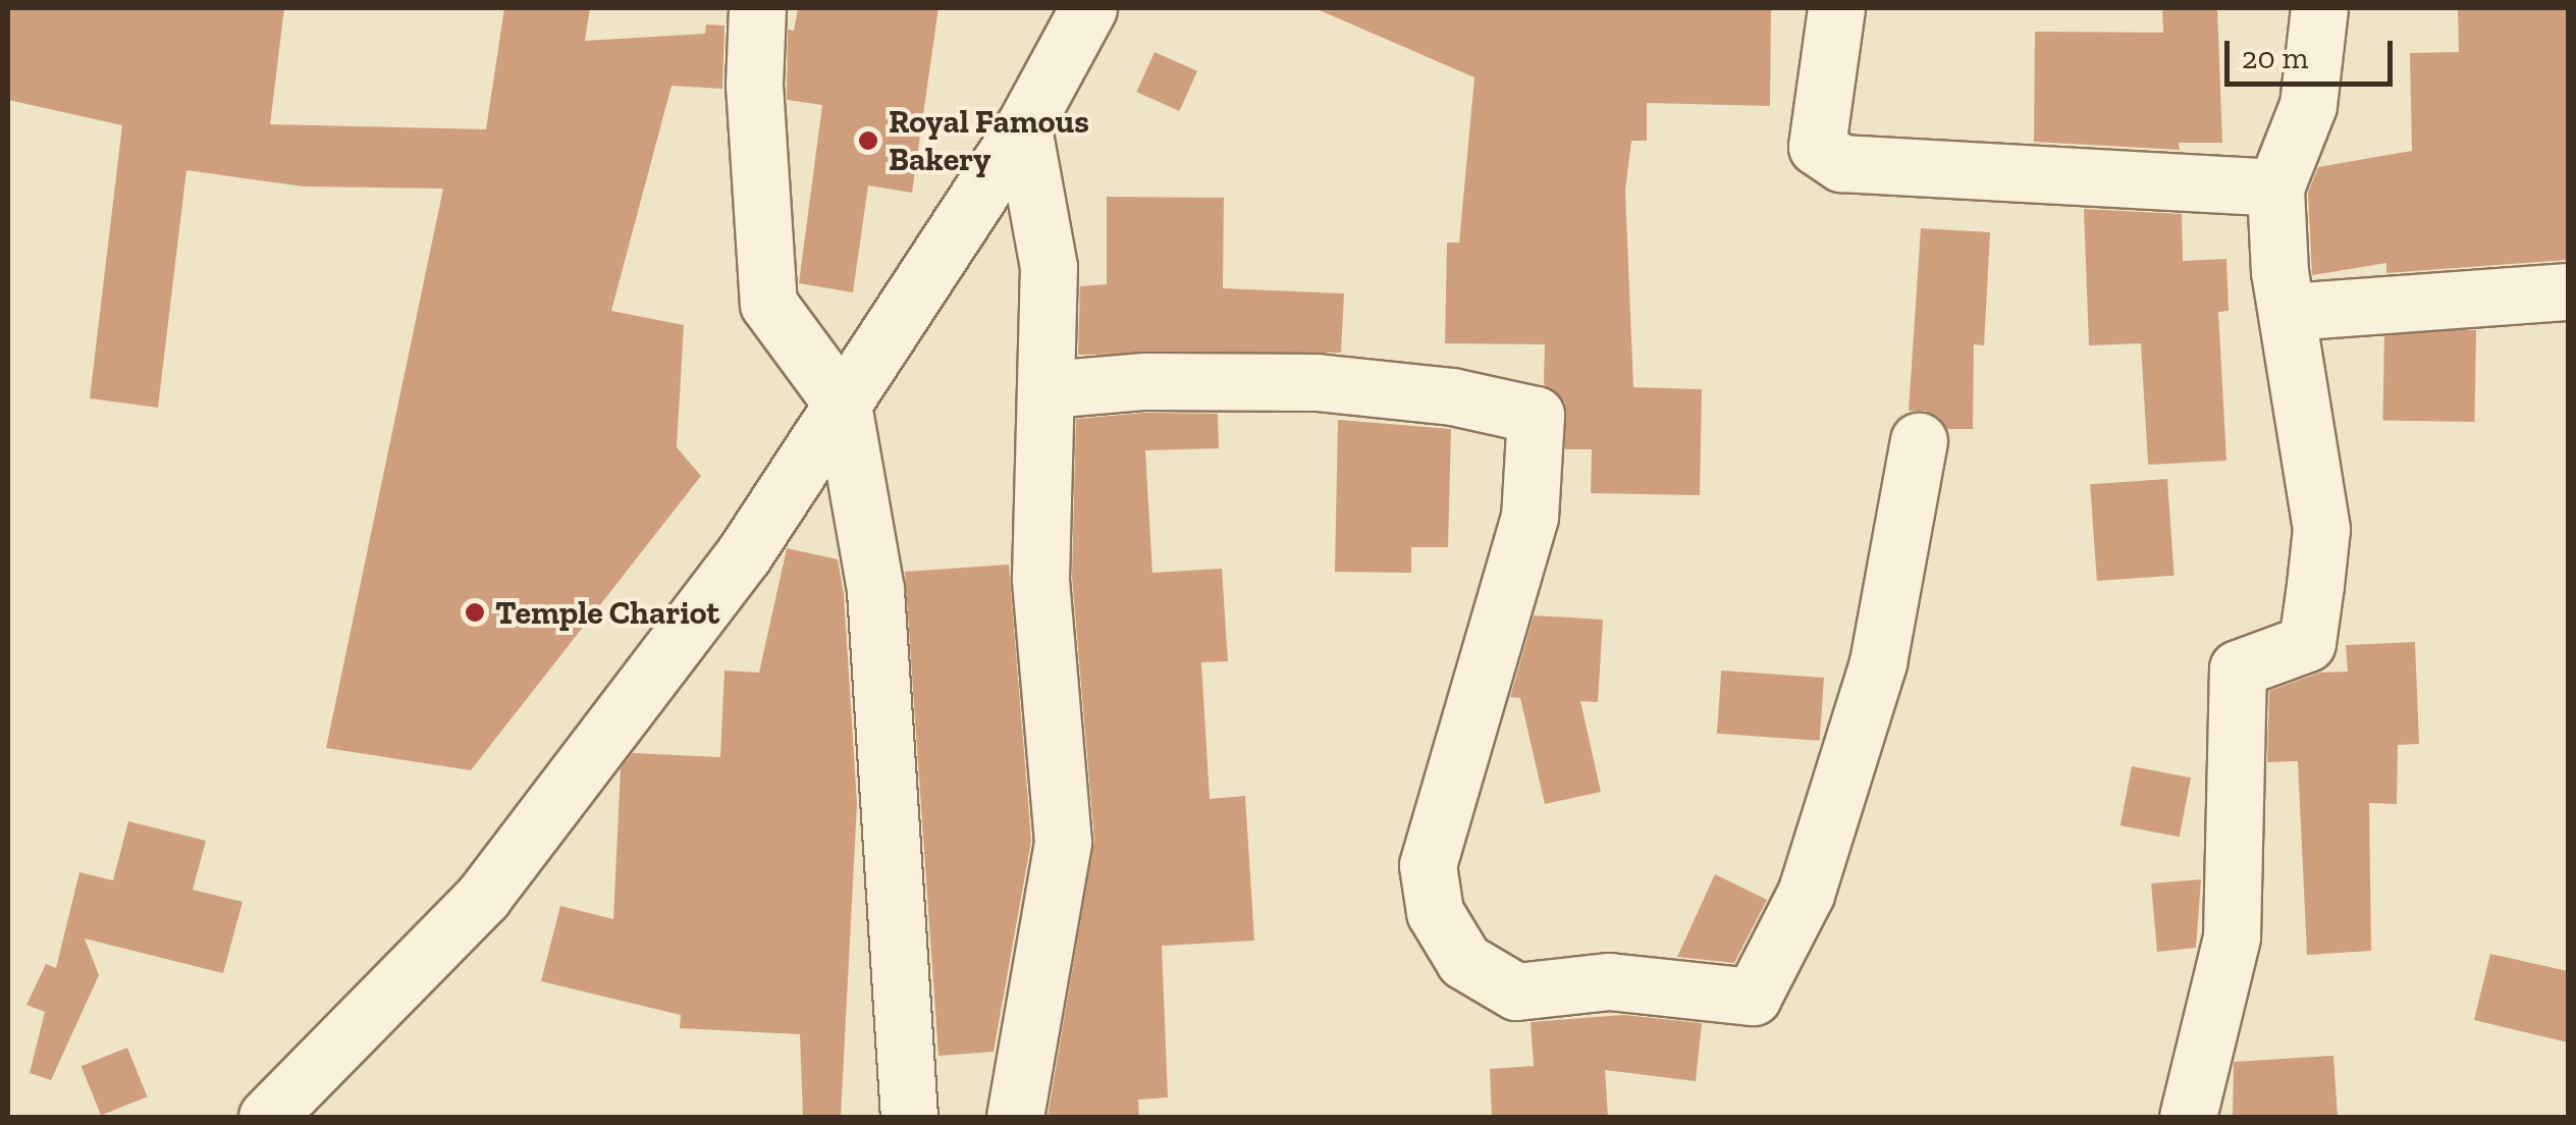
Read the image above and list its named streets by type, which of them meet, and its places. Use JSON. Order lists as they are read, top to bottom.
{
  "places": ["Royal Famous Bakery", "Temple Chariot"],
  "scale_bar": "20 m"
}
